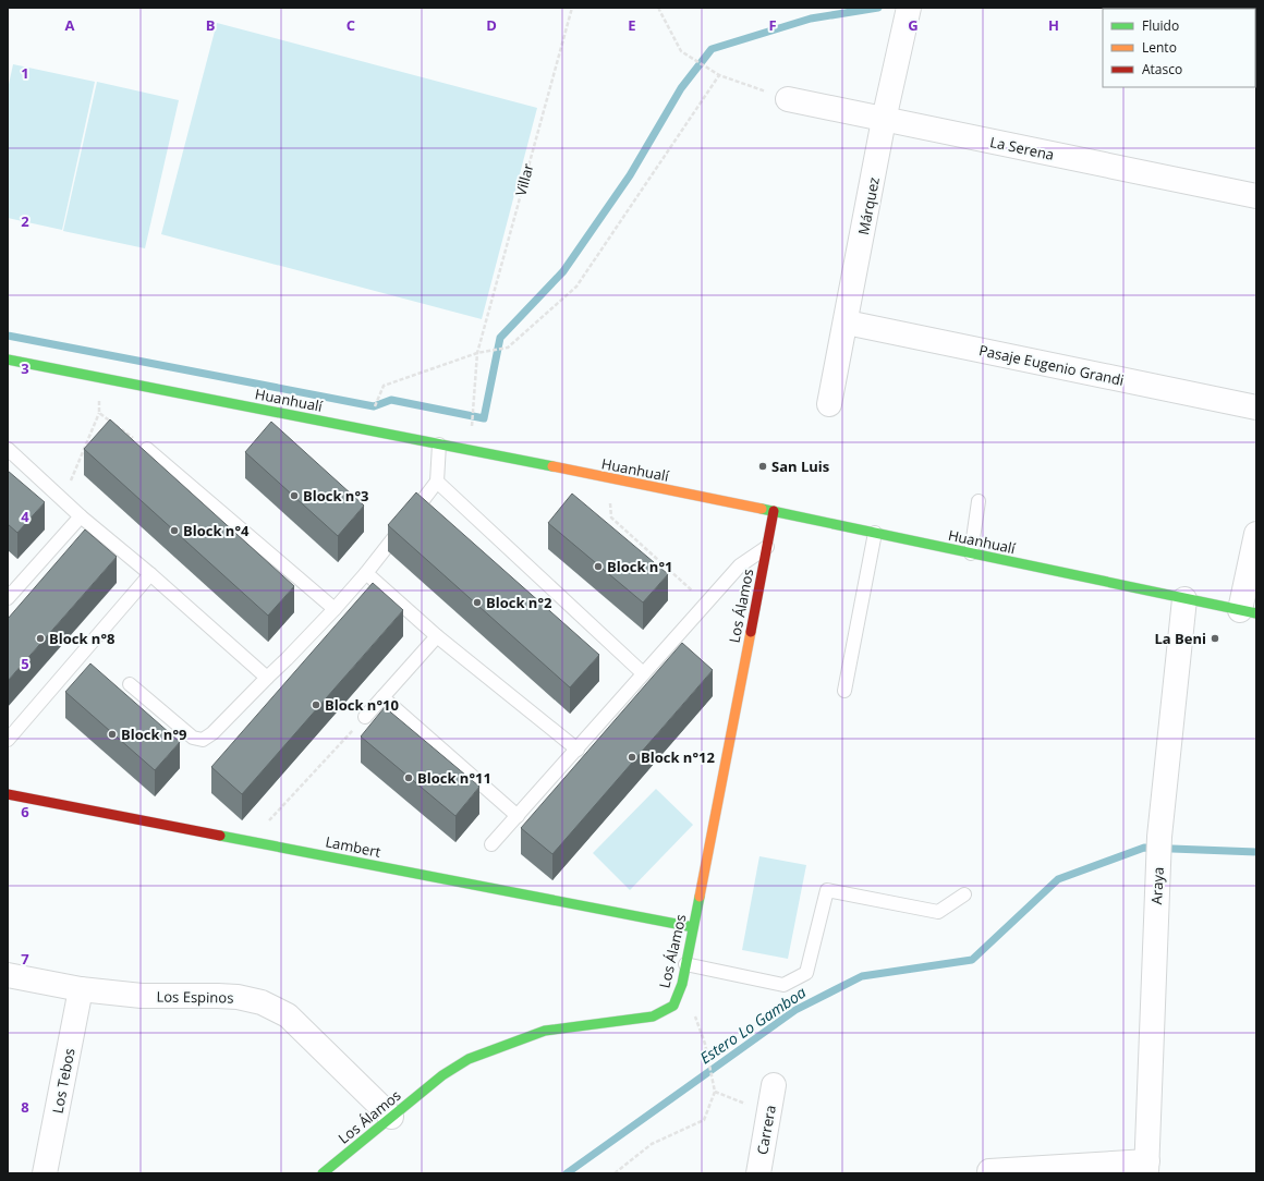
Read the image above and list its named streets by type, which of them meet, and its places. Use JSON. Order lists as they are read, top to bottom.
{
  "streets": {
    "street": [
      "La Serena",
      "Márquez",
      "Pasaje Eugenio Grandi",
      "Huanhualí",
      "Los Álamos",
      "Lambert",
      "Araya",
      "Los Espinos",
      "Los Tebos",
      "Carrera"
    ],
    "path": ["Villar"]
  },
  "crossings": [
    ["La Serena", "Márquez"],
    ["Márquez", "Pasaje Eugenio Grandi"],
    ["Huanhualí", "Los Álamos"],
    ["Huanhualí", "Araya"],
    ["Los Álamos", "Lambert"],
    ["Los Álamos", "Los Espinos"],
    ["Los Espinos", "Los Tebos"]
  ],
  "water": ["Estero Lo Gamboa"],
  "places": [
    "San Luis",
    "Block n°3",
    "Block n°4",
    "Block n°1",
    "Block n°2",
    "Block n°8",
    "La Beni",
    "Block n°10",
    "Block n°9",
    "Block n°12",
    "Block n°11"
  ],
  "legend": ["Fluido", "Lento", "Atasco"],
  "grid": {
    "columns": [
      "A",
      "B",
      "C",
      "D",
      "E",
      "F",
      "G",
      "H"
    ],
    "rows": [
      "1",
      "2",
      "3",
      "4",
      "5",
      "6",
      "7",
      "8"
    ]
  }
}
